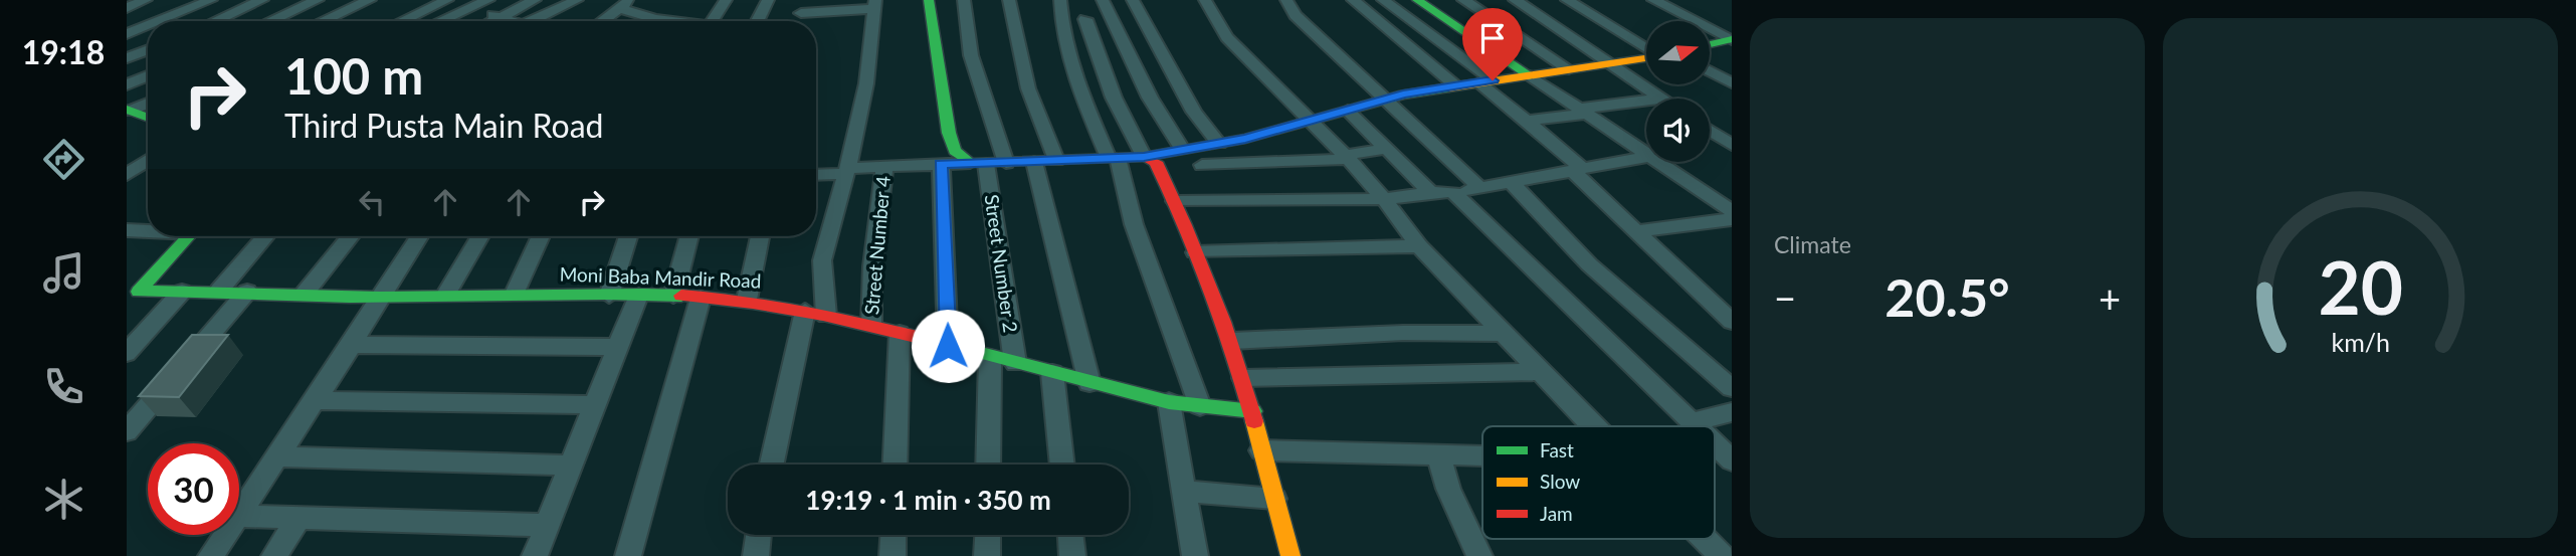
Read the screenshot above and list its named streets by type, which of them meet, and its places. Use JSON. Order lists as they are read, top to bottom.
{
  "streets": {
    "street": ["Street Number 4", "Street Number 2", "Moni Baba Mandir Road"]
  },
  "crossings": [
    ["Street Number 4", "Moni Baba Mandir Road"],
    ["Street Number 2", "Moni Baba Mandir Road"]
  ],
  "legend": ["Fast", "Slow", "Jam"],
  "north": "right",
  "page": {
    "tabs": "19:18",
    "tile": "Climate",
    "turn": ["100 m", "Third Pusta Main Road"],
    "heat": ["−", "20.5°", "+"],
    "limit": "30",
    "trip": "19:19 · 1 min · 350 m",
    "gauge": ["20", "km/h"]
  }
}
